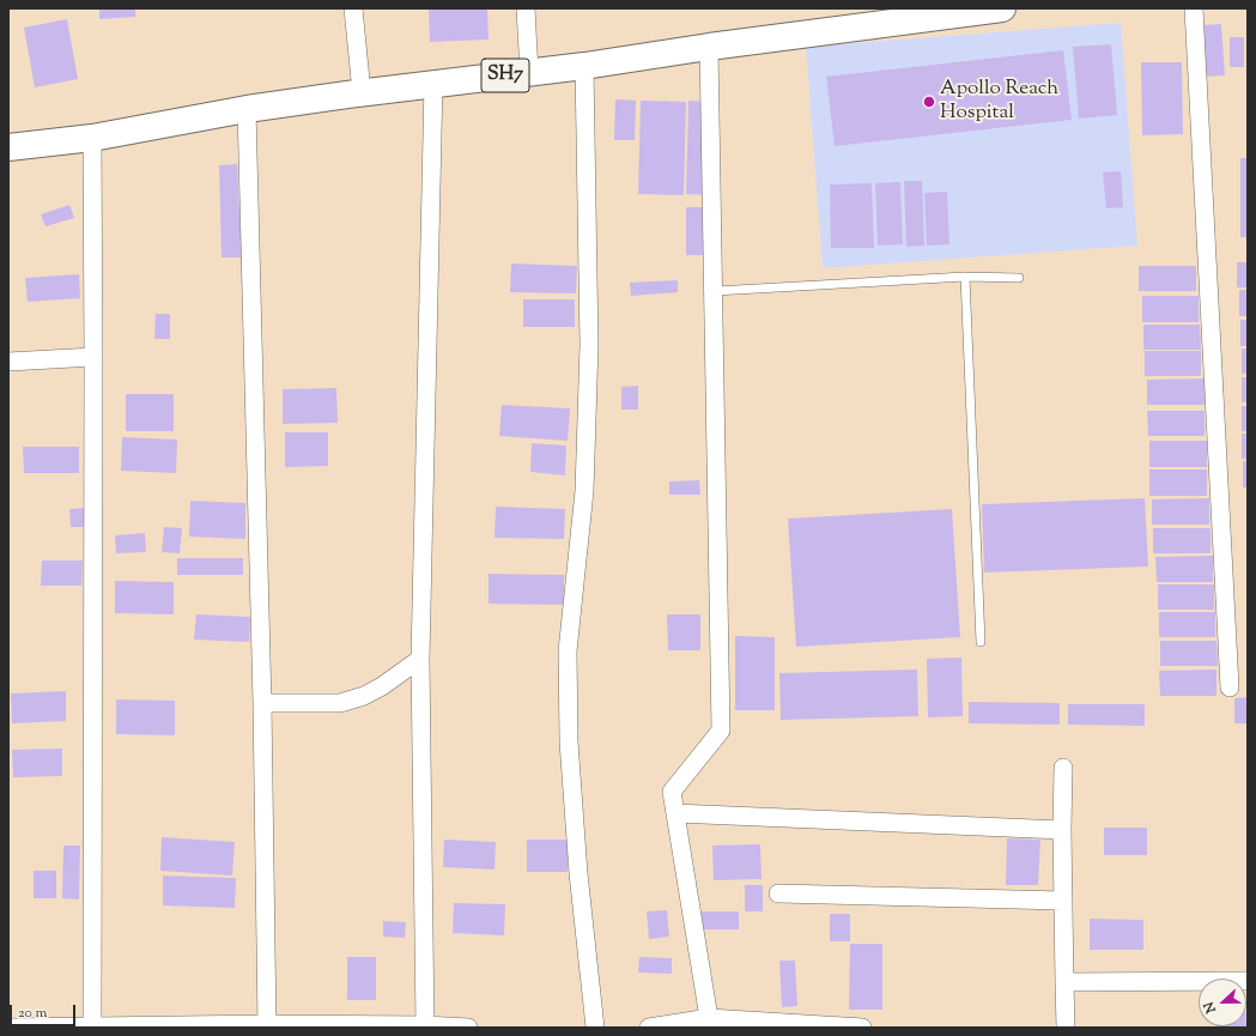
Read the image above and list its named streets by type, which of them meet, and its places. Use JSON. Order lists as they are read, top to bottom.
{
  "streets": {
    "main road": ["SH7"]
  },
  "places": ["Apollo Reach Hospital"],
  "scale_bar": "20 m",
  "north": "left"
}
